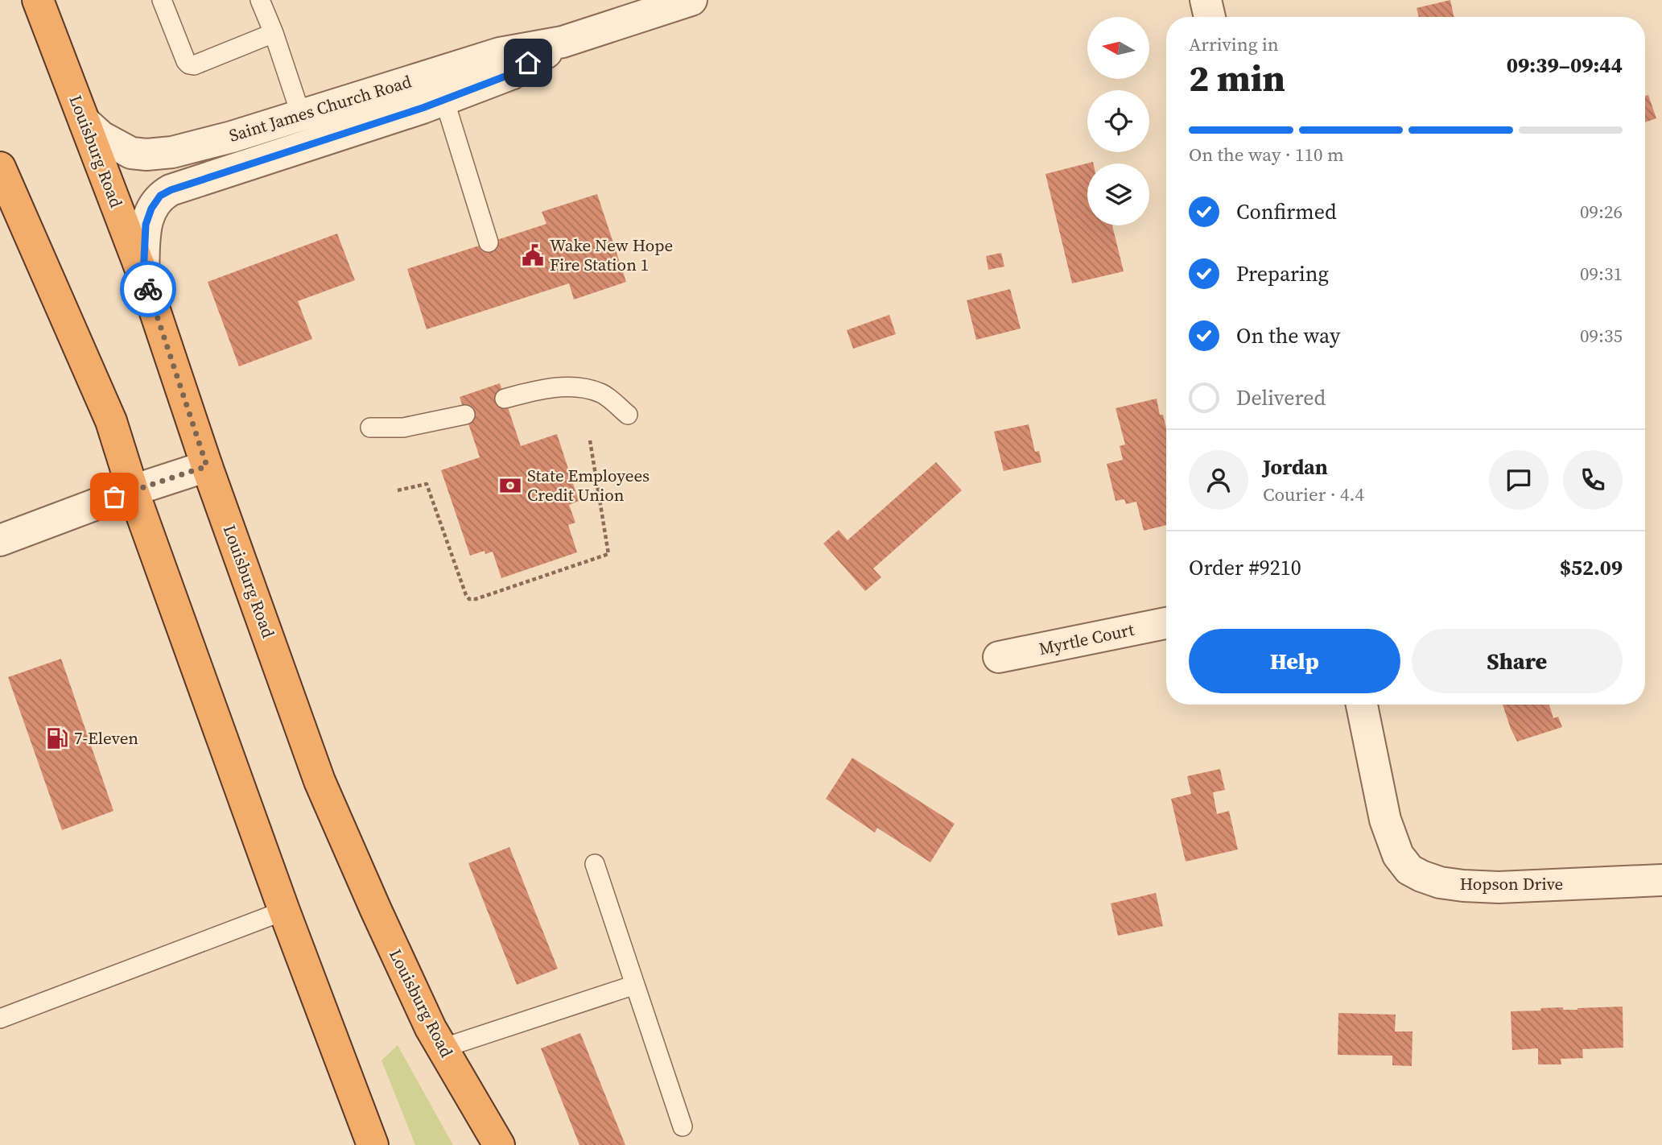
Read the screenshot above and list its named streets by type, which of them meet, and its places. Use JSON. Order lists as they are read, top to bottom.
{
  "streets": {
    "highway": ["Louisburg Road"],
    "street": ["Saint James Church Road", "Myrtle Court", "Hopson Drive"]
  },
  "crossings": [
    ["Saint James Church Road", "Louisburg Road"]
  ],
  "places": {
    "public building": ["Wake New Hope Fire Station 1"],
    "bank": ["State Employees Credit Union"],
    "fuel station": ["7-Eleven"]
  },
  "north": "left",
  "page": {
    "heading": ["2 min", "Arriving in", "09:39–09:44"],
    "panel": [
      "Jordan",
      "Courier · 4.4",
      "Order #9210",
      "$52.09"
    ],
    "bar": "On the way · 110 m",
    "list": [
      ["Confirmed", "09:26"],
      ["Preparing", "09:31"],
      ["On the way", "09:35"],
      "Delivered"
    ],
    "buttons": ["Help", "Share"]
  }
}
